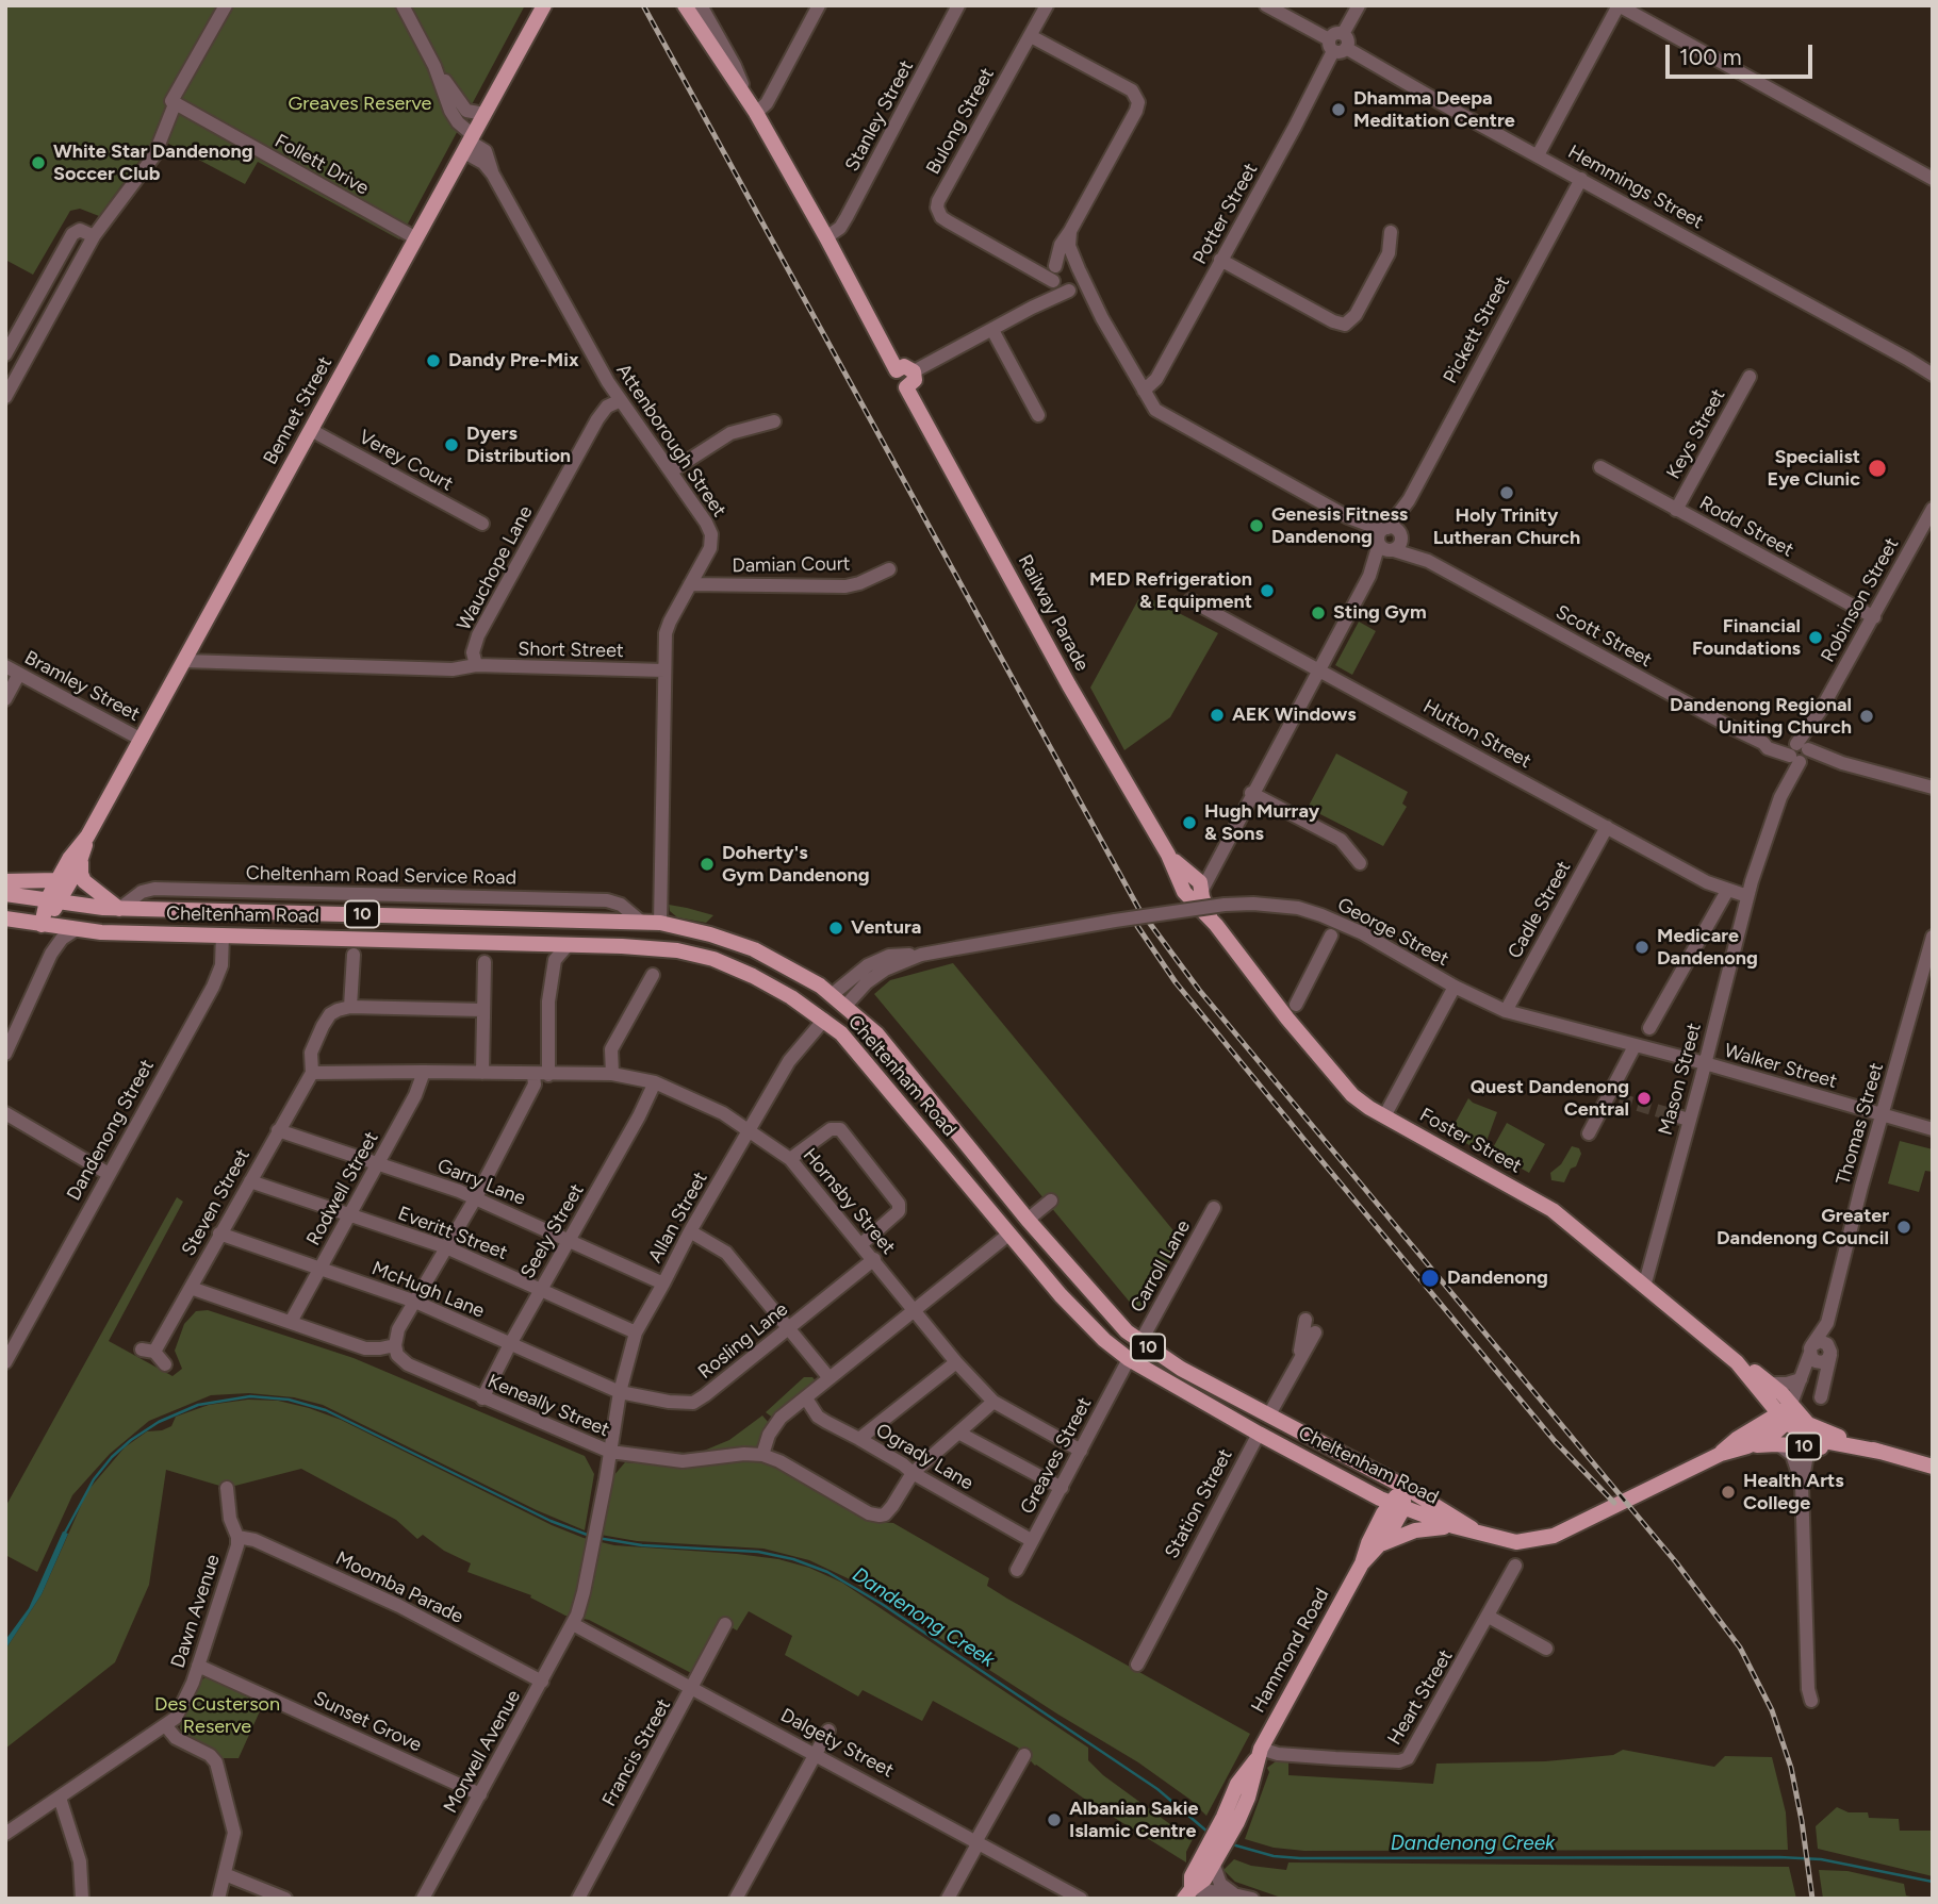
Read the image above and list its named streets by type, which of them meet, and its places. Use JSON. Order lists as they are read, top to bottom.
{
  "streets": {
    "main road": [
      "Bennet Street",
      "Railway Parade",
      "10",
      "Cheltenham Road",
      "Dandenong Street",
      "Foster Street",
      "Station Street",
      "Hammond Road"
    ],
    "street": [
      "Stanley Street",
      "Bulong Street",
      "Follett Drive",
      "Hemmings Street",
      "Potter Street",
      "Pickett Street",
      "Keys Street",
      "Attenborough Street",
      "Verey Court",
      "Rodd Street",
      "Damian Court",
      "Wauchope Lane",
      "Robinson Street",
      "Scott Street",
      "Short Street",
      "Bramley Street",
      "Hutton Street",
      "Cheltenham Road Service Road",
      "Cadle Street",
      "George Street",
      "Walker Street",
      "Mason Street",
      "Thomas Street",
      "Garry Lane",
      "Rodwell Street",
      "Hornsby Street",
      "Steven Street",
      "Allan Street",
      "Seely Street",
      "Everitt Street",
      "Carroll Lane",
      "McHugh Lane",
      "Rosling Lane",
      "Keneally Street",
      "Greaves Street",
      "Ogrady Lane",
      "Moomba Parade",
      "Dawn Avenue",
      "Heart Street",
      "Sunset Grove",
      "Dalgety Street",
      "Morwell Avenue",
      "Francis Street"
    ]
  },
  "crossings": [
    ["Bulong Street", "Scott Street"],
    ["Follett Drive", "Bennet Street"],
    ["Hemmings Street", "Potter Street"],
    ["Hemmings Street", "Pickett Street"],
    ["Potter Street", "Scott Street"],
    ["Pickett Street", "Railway Parade"],
    ["Pickett Street", "Scott Street"],
    ["Pickett Street", "Hutton Street"],
    ["Pickett Street", "Foster Street"],
    ["Bennet Street", "Attenborough Street"],
    ["Bennet Street", "Verey Court"],
    ["Bennet Street", "Bramley Street"],
    ["Bennet Street", "Cheltenham Road"],
    ["Keys Street", "Rodd Street"],
    ["Attenborough Street", "Damian Court"],
    ["Attenborough Street", "Wauchope Lane"],
    ["Attenborough Street", "Short Street"],
    ["Attenborough Street", "Cheltenham Road"],
    ["Rodd Street", "Robinson Street"],
    ["Wauchope Lane", "Short Street"],
    ["Robinson Street", "Scott Street"],
    ["Robinson Street", "Mason Street"],
    ["Railway Parade", "Foster Street"],
    ["Scott Street", "Mason Street"],
    ["Hutton Street", "Cadle Street"],
    ["Hutton Street", "Mason Street"],
    ["Cheltenham Road Service Road", "Cheltenham Road"],
    ["Cadle Street", "George Street"],
    ["10", "Cheltenham Road"],
    ["10", "George Street"],
    ["10", "Foster Street"],
    ["Cheltenham Road", "George Street"],
    ["Cheltenham Road", "Thomas Street"],
    ["Cheltenham Road", "Dandenong Street"],
    ["Cheltenham Road", "Foster Street"],
    ["Cheltenham Road", "Allan Street"],
    ["Cheltenham Road", "Carroll Lane"],
    ["Cheltenham Road", "Greaves Street"],
    ["Cheltenham Road", "Station Street"],
    ["Cheltenham Road", "Hammond Road"],
    ["George Street", "Walker Street"],
    ["George Street", "Mason Street"],
    ["Walker Street", "Mason Street"],
    ["Walker Street", "Thomas Street"],
    ["Mason Street", "Foster Street"],
    ["Thomas Street", "Foster Street"],
    ["Garry Lane", "Rodwell Street"],
    ["Garry Lane", "Steven Street"],
    ["Garry Lane", "Allan Street"],
    ["Garry Lane", "Seely Street"],
    ["Rodwell Street", "Hornsby Street"],
    ["Rodwell Street", "Everitt Street"],
    ["Rodwell Street", "McHugh Lane"],
    ["Hornsby Street", "Steven Street"],
    ["Hornsby Street", "Allan Street"],
    ["Hornsby Street", "Seely Street"],
    ["Hornsby Street", "Rosling Lane"],
    ["Hornsby Street", "Greaves Street"],
    ["Steven Street", "Everitt Street"],
    ["Steven Street", "McHugh Lane"],
    ["Allan Street", "Everitt Street"],
    ["Allan Street", "McHugh Lane"],
    ["Allan Street", "Rosling Lane"],
    ["Allan Street", "Keneally Street"],
    ["Allan Street", "Morwell Avenue"],
    ["Seely Street", "Everitt Street"],
    ["Seely Street", "McHugh Lane"],
    ["Seely Street", "Keneally Street"],
    ["McHugh Lane", "Rosling Lane"],
    ["Greaves Street", "Ogrady Lane"],
    ["Moomba Parade", "Dawn Avenue"],
    ["Moomba Parade", "Morwell Avenue"],
    ["Dawn Avenue", "Sunset Grove"],
    ["Hammond Road", "Heart Street"],
    ["Sunset Grove", "Morwell Avenue"],
    ["Dalgety Street", "Morwell Avenue"],
    ["Dalgety Street", "Francis Street"]
  ],
  "water": ["Dandenong Creek"],
  "parks": ["Greaves Reserve", "Des Custerson Reserve"],
  "places": [
    "Dhamma Deepa Meditation Centre",
    "White Star Dandenong Soccer Club",
    "Dandy Pre-Mix",
    "Dyers Distribution",
    "Specialist Eye Clunic",
    "Holy Trinity Lutheran Church",
    "Genesis Fitness Dandenong",
    "MED Refrigeration & Equipment",
    "Sting Gym",
    "Financial Foundations",
    "AEK Windows",
    "Dandenong Regional Uniting Church",
    "Hugh Murray & Sons",
    "Doherty's Gym Dandenong",
    "Ventura",
    "Medicare Dandenong",
    "Quest Dandenong Central",
    "Greater Dandenong Council",
    "Dandenong",
    "Health Arts College",
    "Albanian Sakie Islamic Centre"
  ],
  "scale_bar": "100 m"
}
